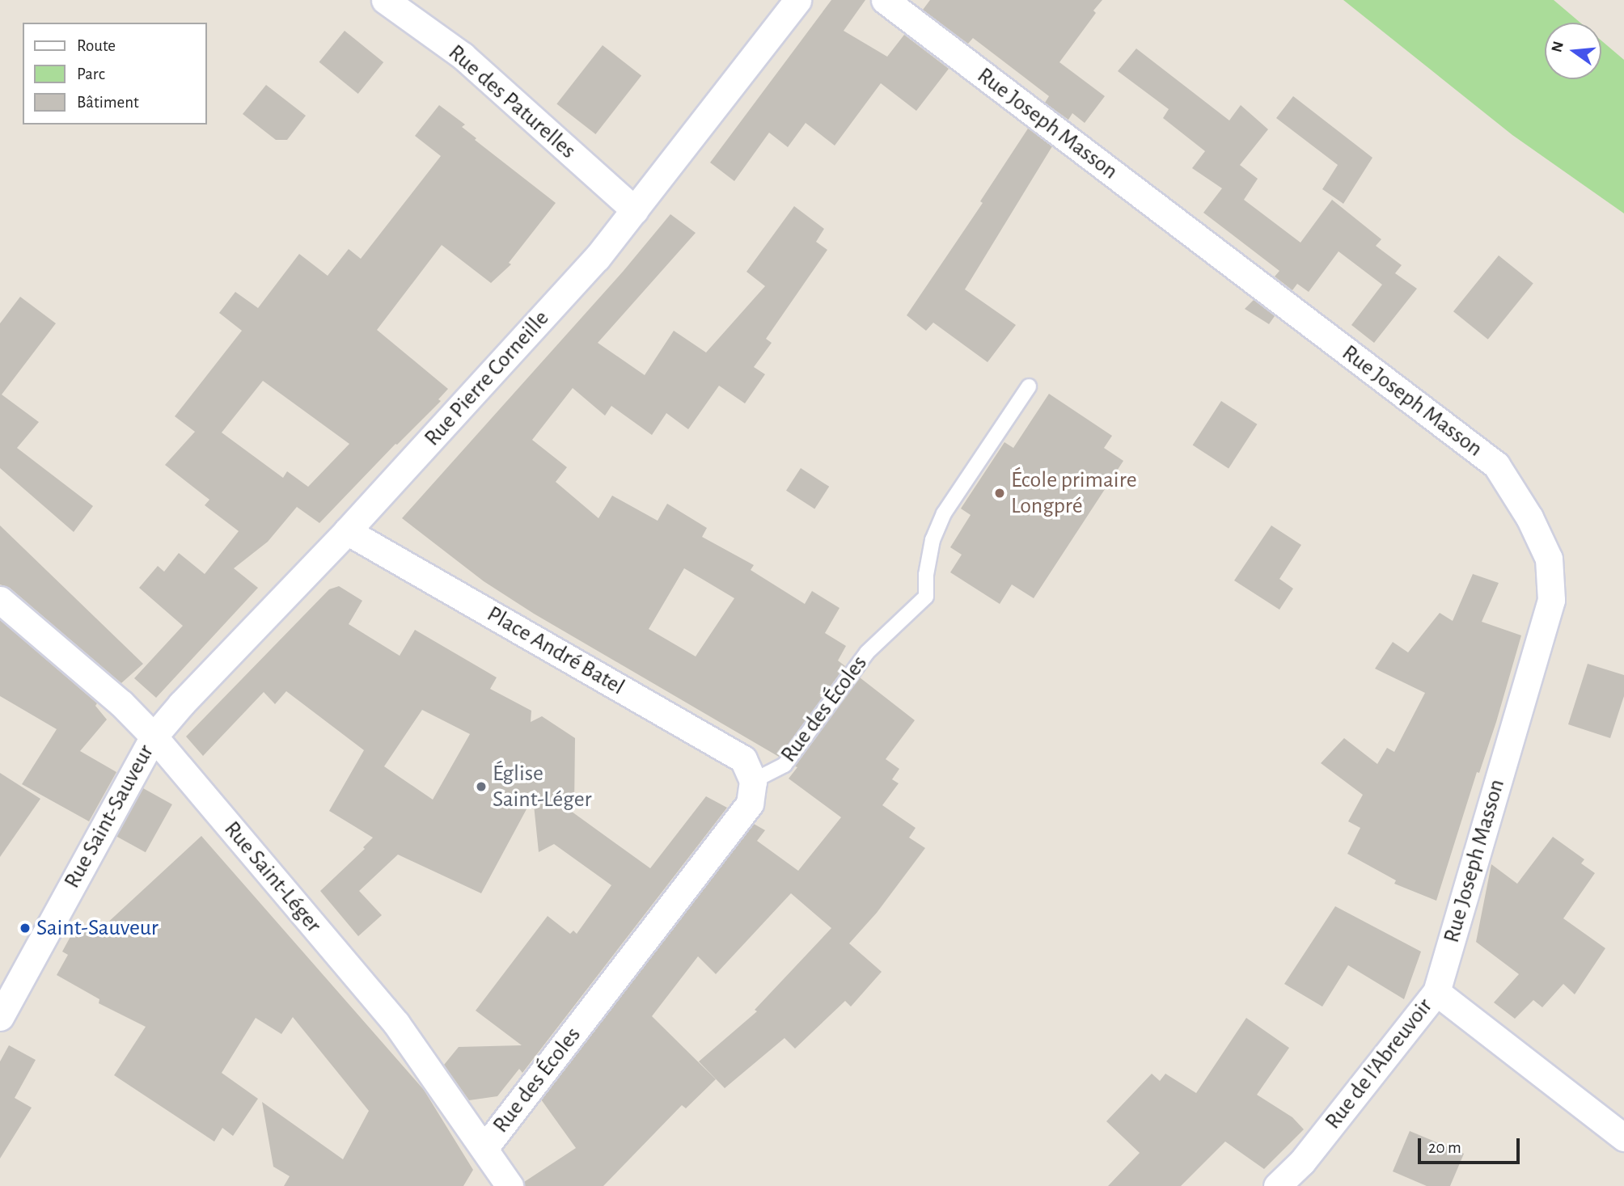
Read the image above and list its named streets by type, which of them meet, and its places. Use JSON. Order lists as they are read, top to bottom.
{
  "streets": {
    "street": [
      "Rue des Paturelles",
      "Rue Joseph Masson",
      "Rue Pierre Corneille",
      "Place André Batel",
      "Rue des Écoles",
      "Rue Saint-Sauveur",
      "Rue Saint-Léger",
      "Rue de l'Abreuvoir"
    ]
  },
  "crossings": [
    ["Rue des Paturelles", "Rue Pierre Corneille"],
    ["Rue Joseph Masson", "Rue de l'Abreuvoir"],
    ["Rue Pierre Corneille", "Place André Batel"],
    ["Rue Pierre Corneille", "Rue Saint-Sauveur"],
    ["Rue Pierre Corneille", "Rue Saint-Léger"],
    ["Place André Batel", "Rue des Écoles"],
    ["Rue des Écoles", "Rue Saint-Léger"],
    ["Rue Saint-Sauveur", "Rue Saint-Léger"]
  ],
  "places": ["École primaire Longpré", "Église Saint-Léger", "Saint-Sauveur"],
  "legend": ["Route", "Parc", "Bâtiment"],
  "scale_bar": "20 m",
  "north": "left"
}
